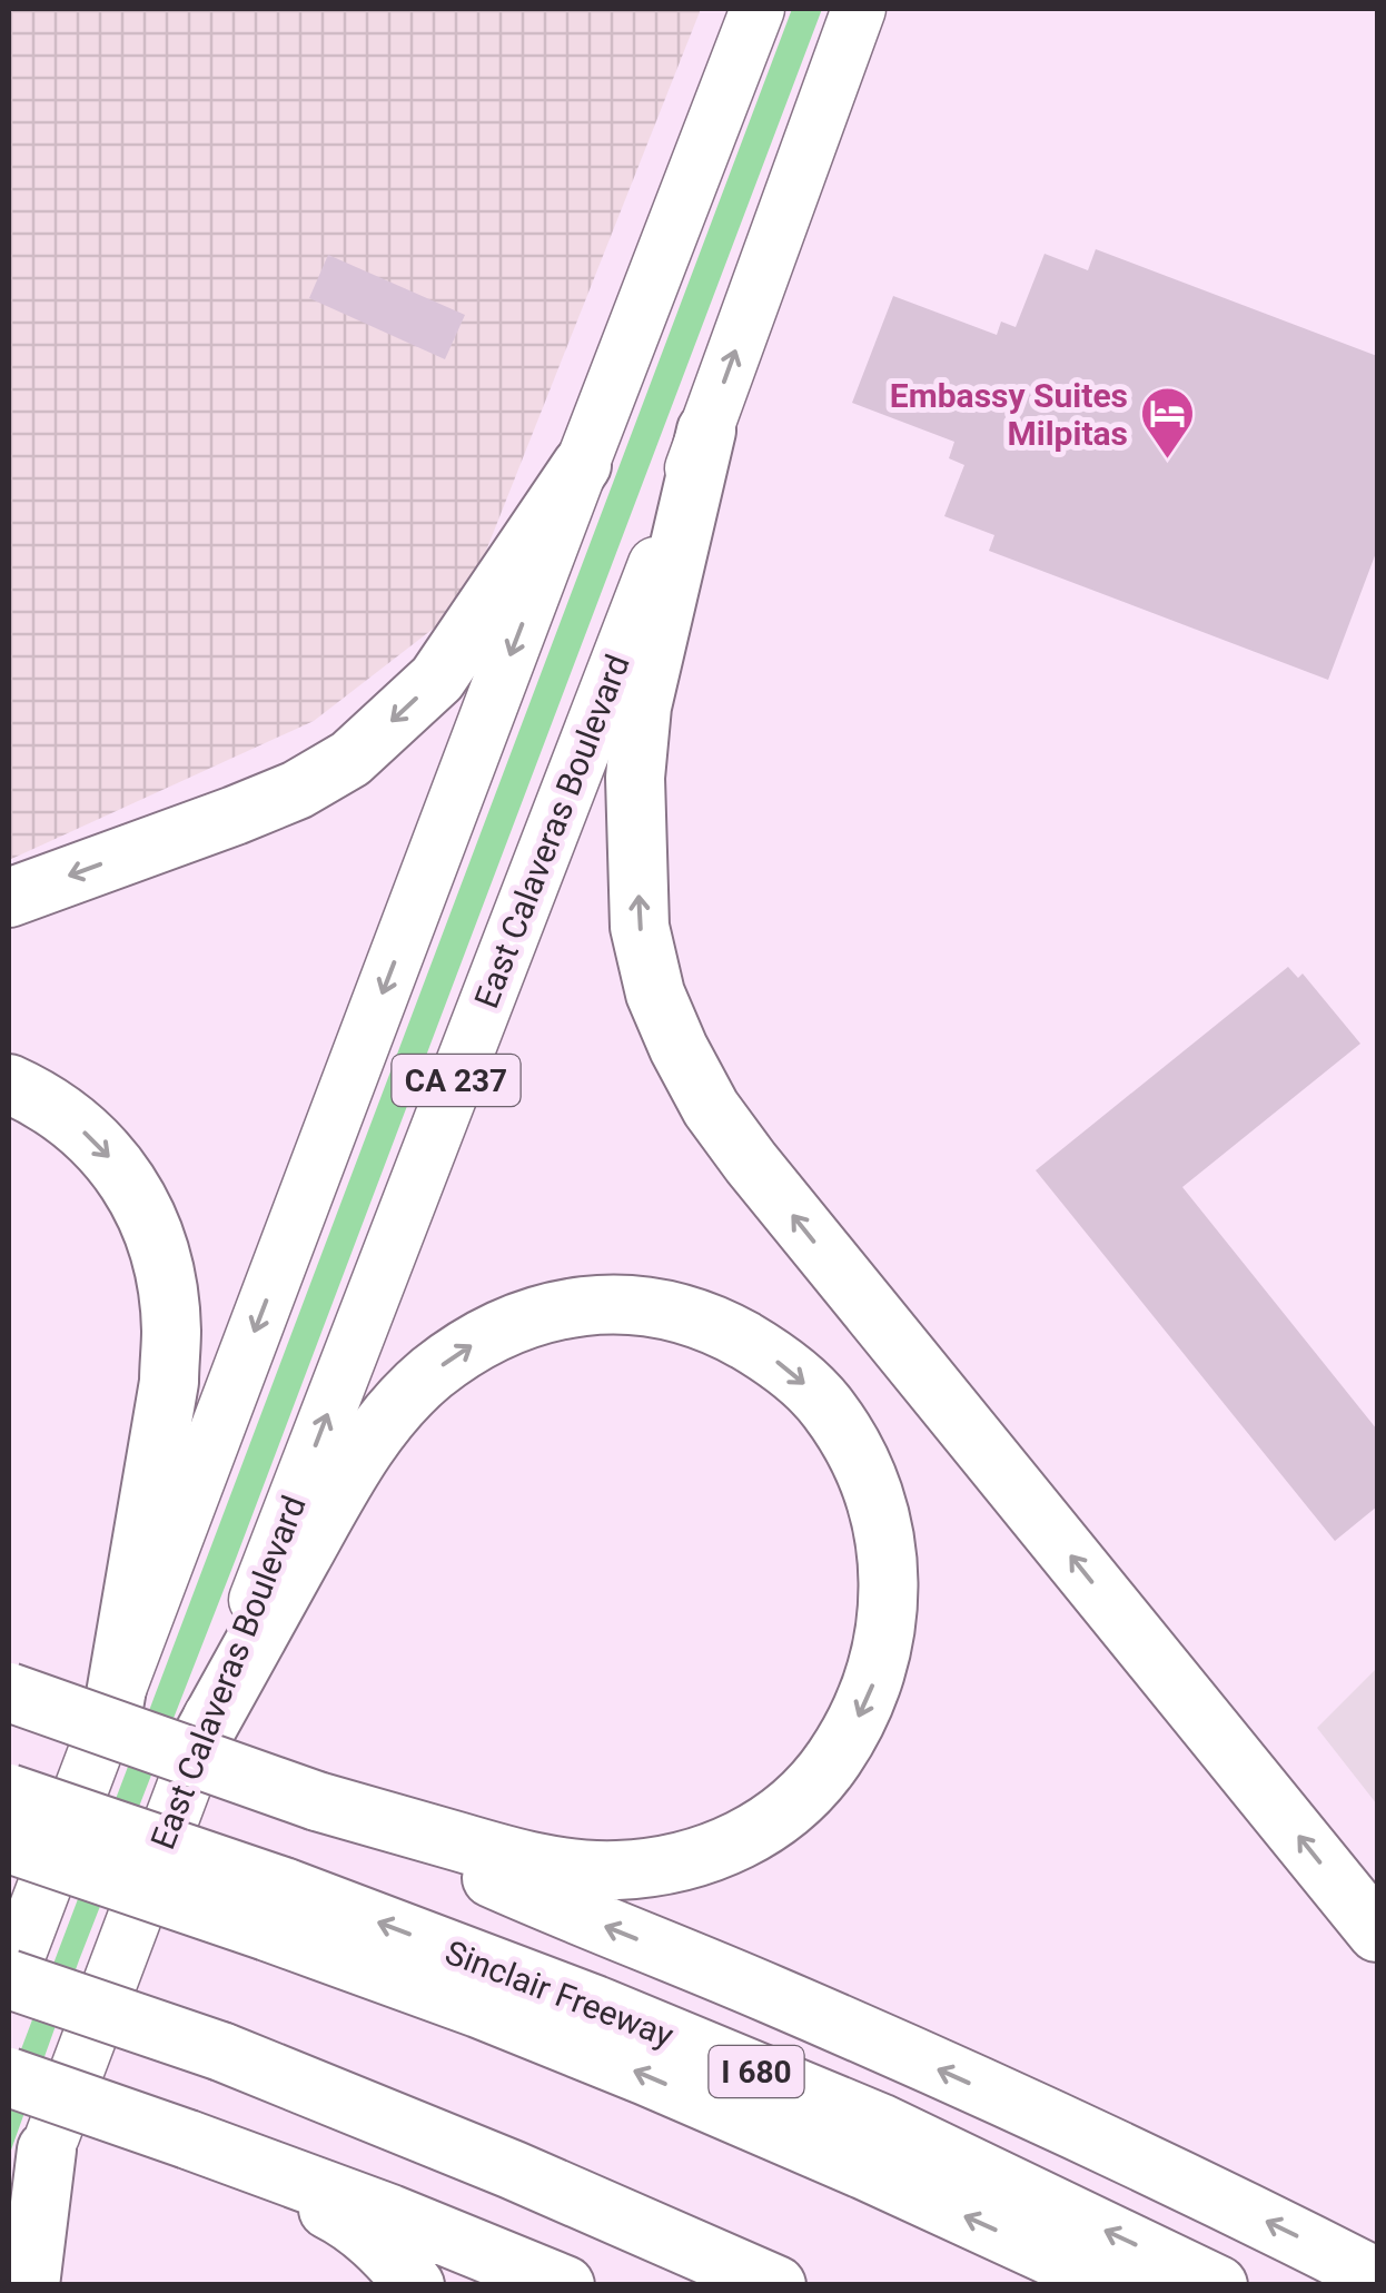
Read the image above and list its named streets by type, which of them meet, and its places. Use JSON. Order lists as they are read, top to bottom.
{
  "streets": {
    "highway": [
      "East Calaveras Boulevard",
      "CA 237",
      "Sinclair Freeway",
      "I 680"
    ]
  },
  "crossings": [
    ["Sinclair Freeway", "I 680"]
  ],
  "places": {
    "hotel": ["Embassy Suites Milpitas"]
  }
}
